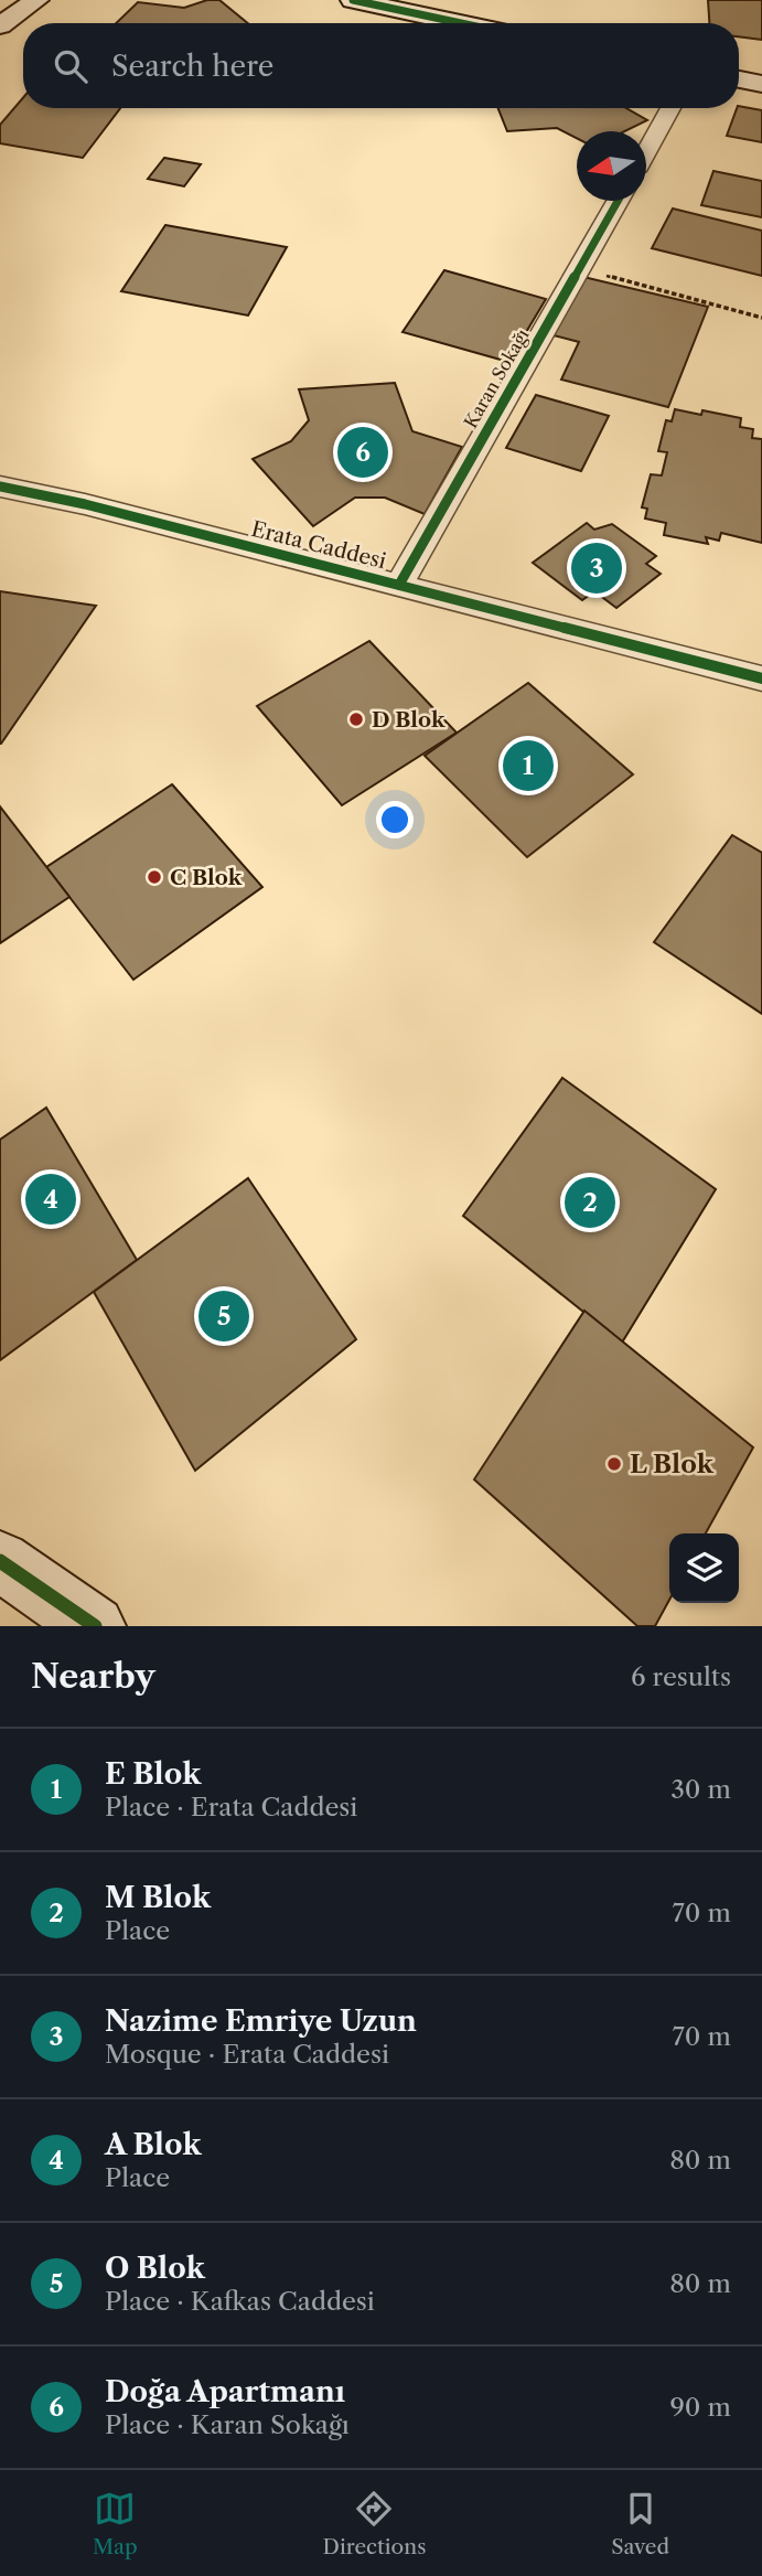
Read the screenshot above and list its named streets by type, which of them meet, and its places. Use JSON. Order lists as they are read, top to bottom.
{
  "streets": {
    "street": ["Karan Sokağı", "Erata Caddesi"]
  },
  "crossings": [
    ["Karan Sokağı", "Erata Caddesi"]
  ],
  "places": ["D Blok", "C Blok", "L Blok"],
  "north": "left",
  "page": {
    "search": "Search here",
    "pins": [
      "6",
      "3",
      "1",
      "4",
      "2",
      "5"
    ],
    "heading": ["Nearby", "6 results"],
    "list": [
      {
        "mark": "1",
        "name": "E Blok",
        "note": "Place · Erata Caddesi",
        "value": "30 m"
      },
      {
        "mark": "2",
        "name": "M Blok",
        "note": "Place",
        "value": "70 m"
      },
      {
        "mark": "3",
        "name": "Nazime Emriye Uzun",
        "note": "Mosque · Erata Caddesi",
        "value": "70 m"
      },
      {
        "mark": "4",
        "name": "A Blok",
        "note": "Place",
        "value": "80 m"
      },
      {
        "mark": "5",
        "name": "O Blok",
        "note": "Place · Kafkas Caddesi",
        "value": "80 m"
      },
      {
        "mark": "6",
        "name": "Doğa Apartmanı",
        "note": "Place · Karan Sokağı",
        "value": "90 m"
      }
    ],
    "nav": ["Map", "Directions", "Saved"]
  }
}
